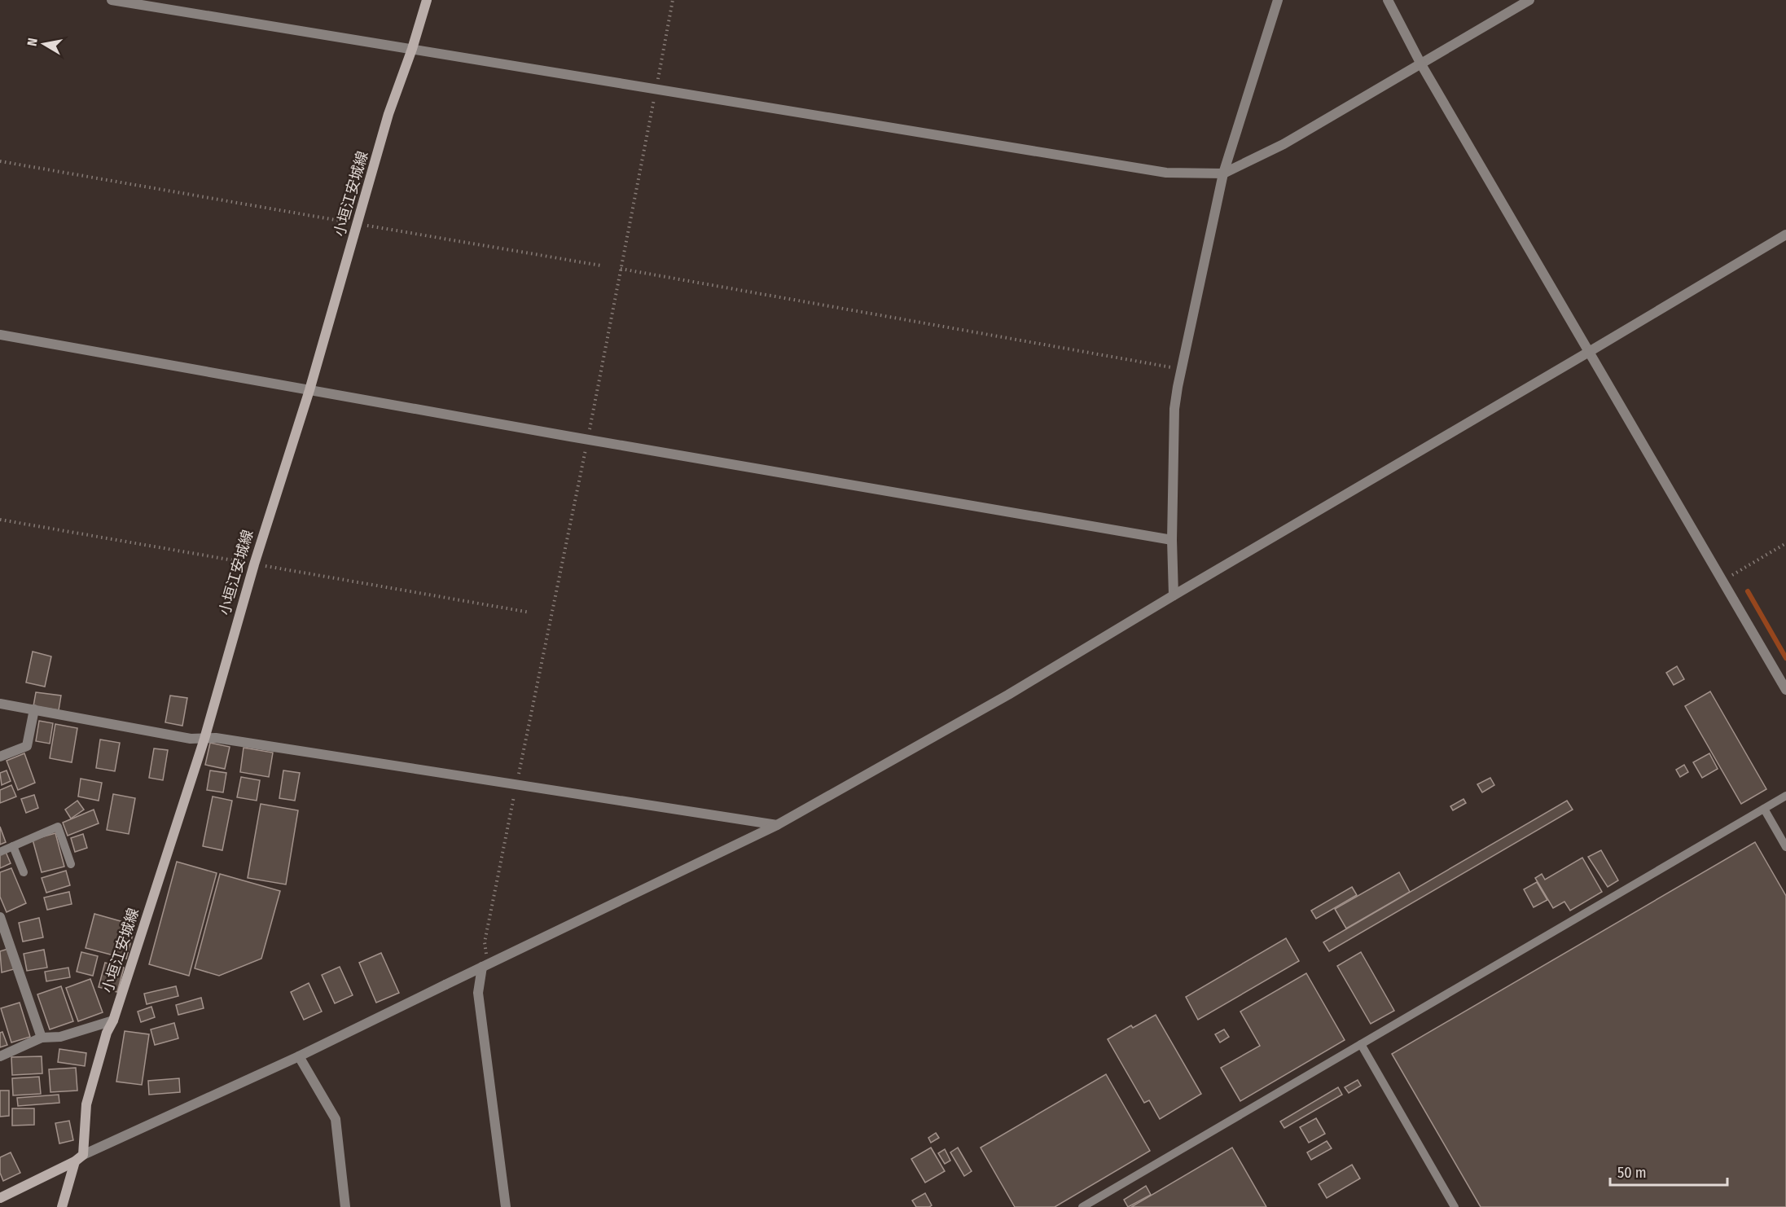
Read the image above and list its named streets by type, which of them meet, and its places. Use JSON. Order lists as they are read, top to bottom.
{
  "streets": {
    "main road": ["小垣江安城線"]
  },
  "scale_bar": "50 m",
  "north": "left"
}
